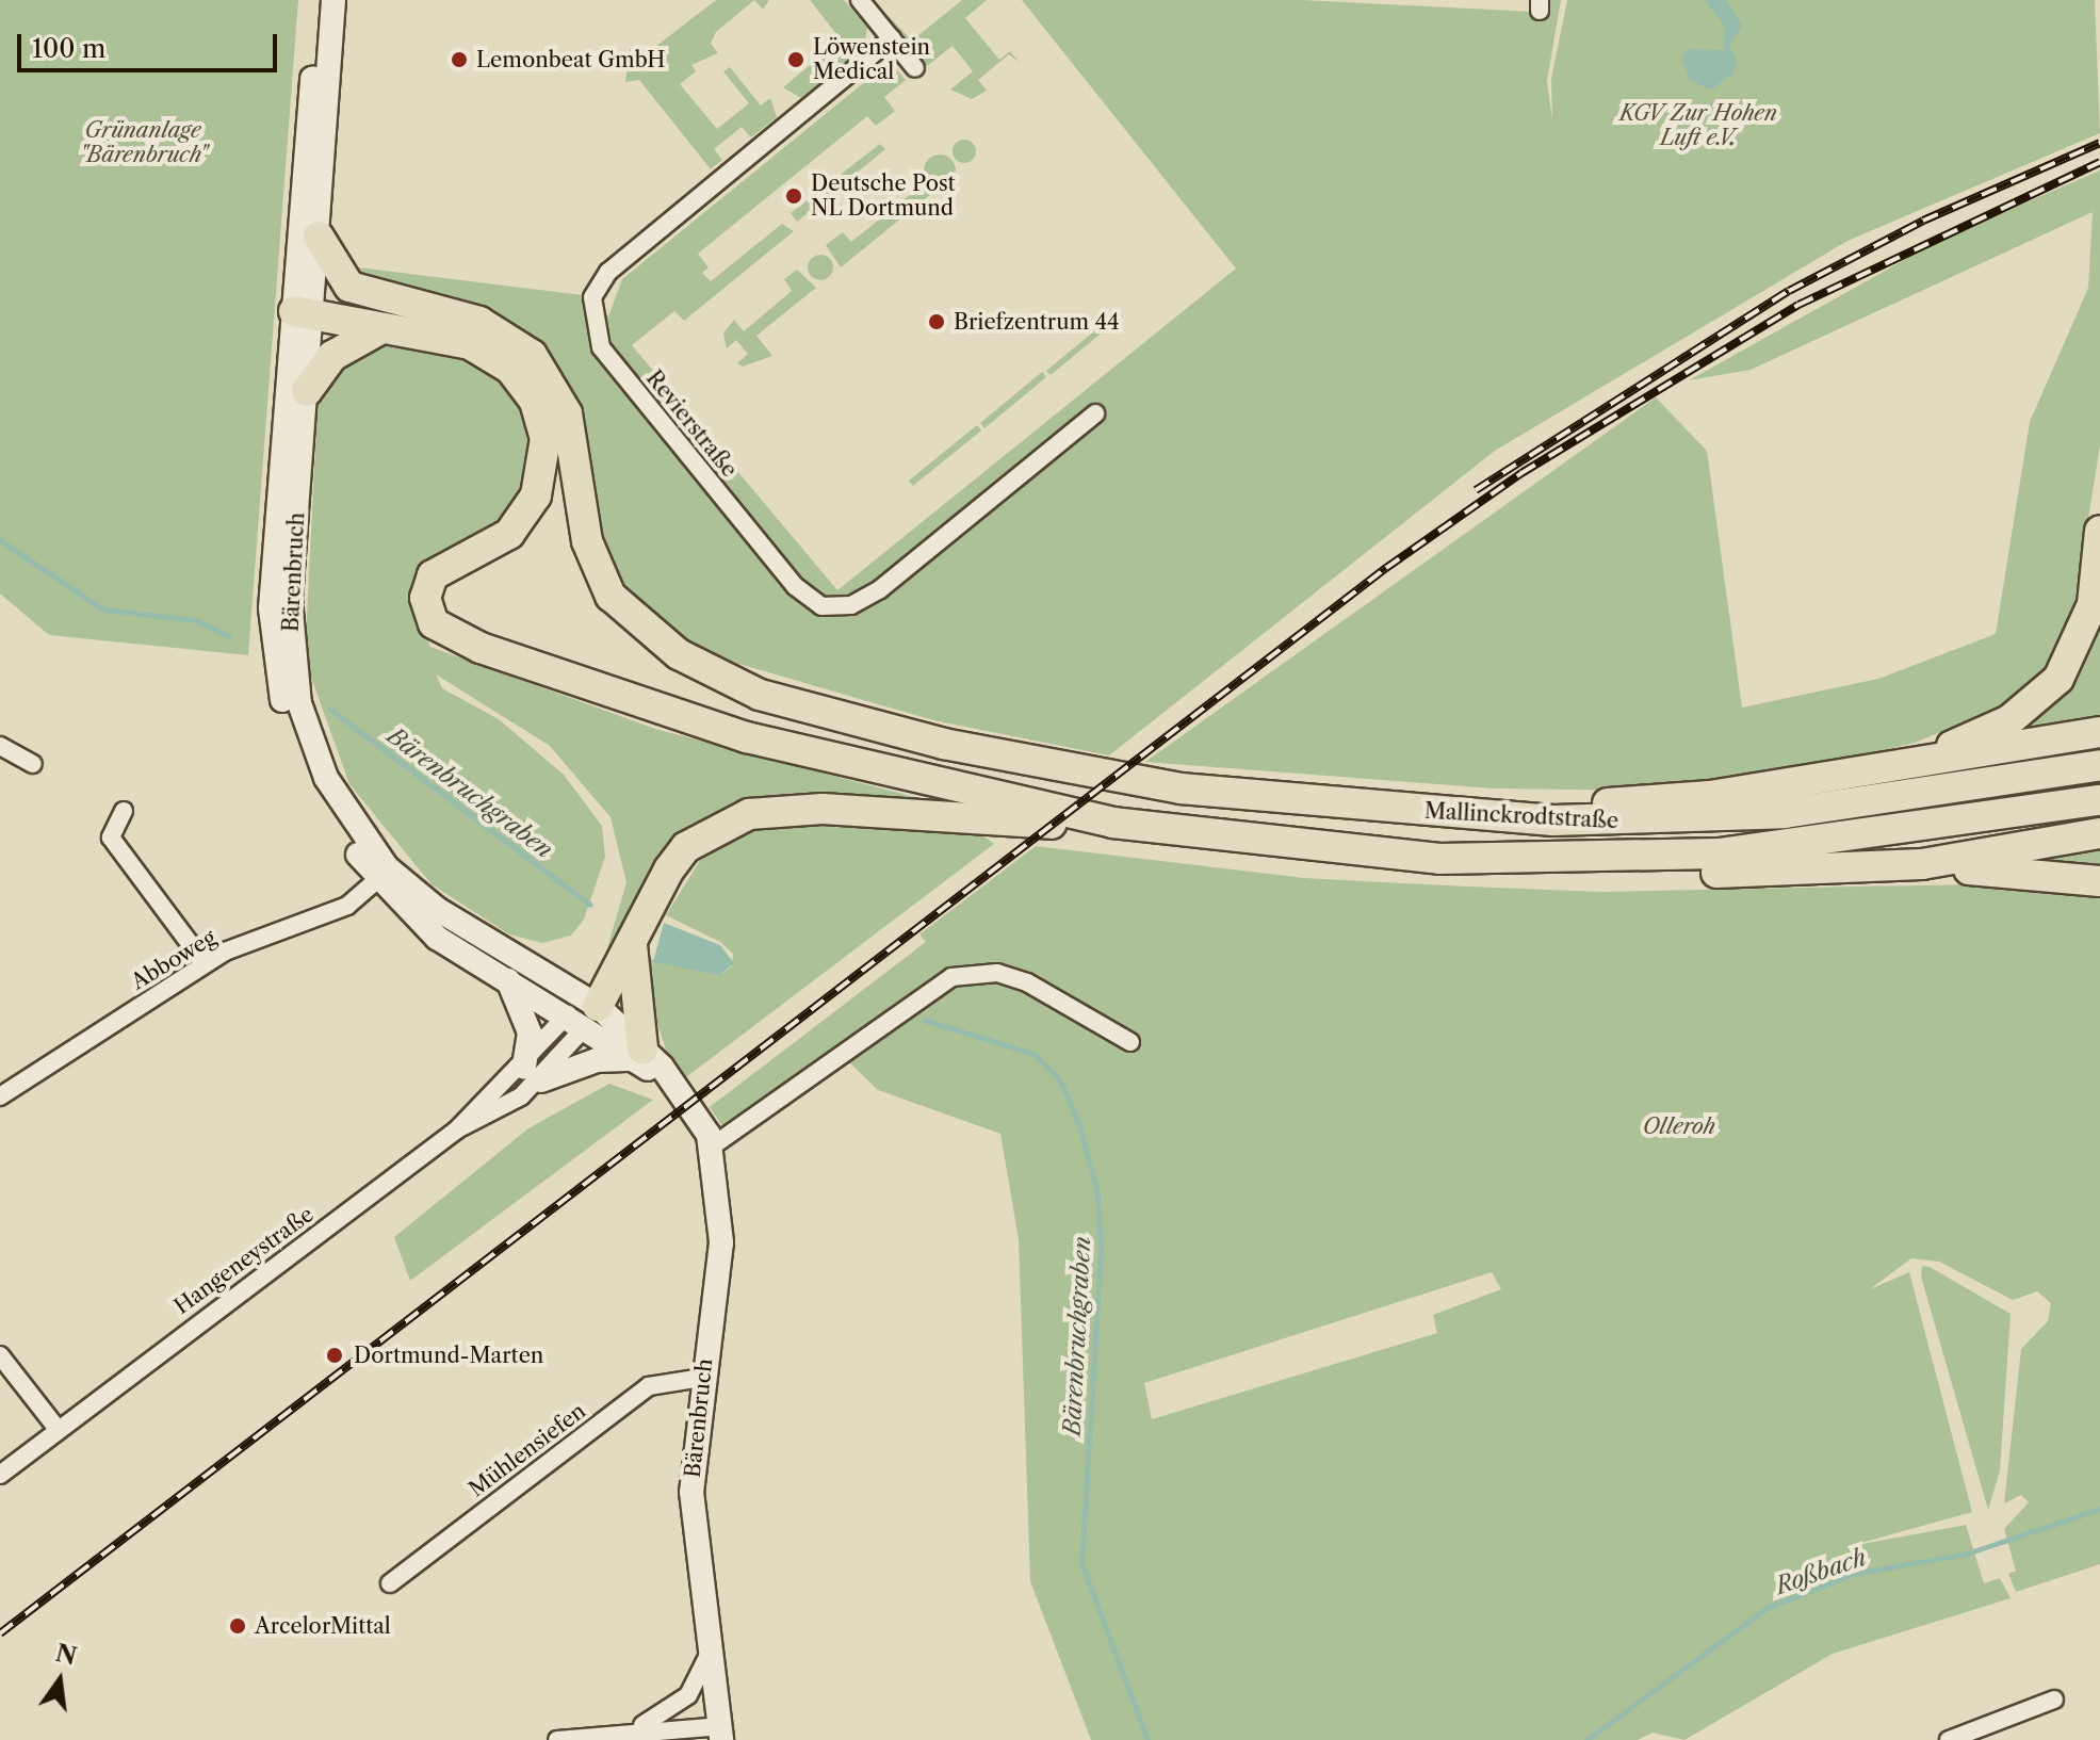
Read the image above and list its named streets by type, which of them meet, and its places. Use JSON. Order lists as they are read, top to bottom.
{
  "streets": {
    "highway": ["Mallinckrodtstraße"],
    "main road": ["Bärenbruch"],
    "street": [
      "Revierstraße",
      "Abboweg",
      "Hangeneystraße",
      "Mühlensiefen"
    ]
  },
  "crossings": [
    ["Bärenbruch", "Abboweg"],
    ["Bärenbruch", "Hangeneystraße"],
    ["Bärenbruch", "Mühlensiefen"]
  ],
  "water": ["Bärenbruchgraben", "Roßbach"],
  "parks": ["KGV Zur Hohen Luft e.V.", "Grünanlage \"Bärenbruch\"", "Olleroh"],
  "places": [
    "Lemonbeat GmbH",
    "Löwenstein Medical",
    "Deutsche Post NL Dortmund",
    "Briefzentrum 44",
    "Dortmund-Marten",
    "ArcelorMittal"
  ],
  "scale_bar": "100 m",
  "north": "top"
}
